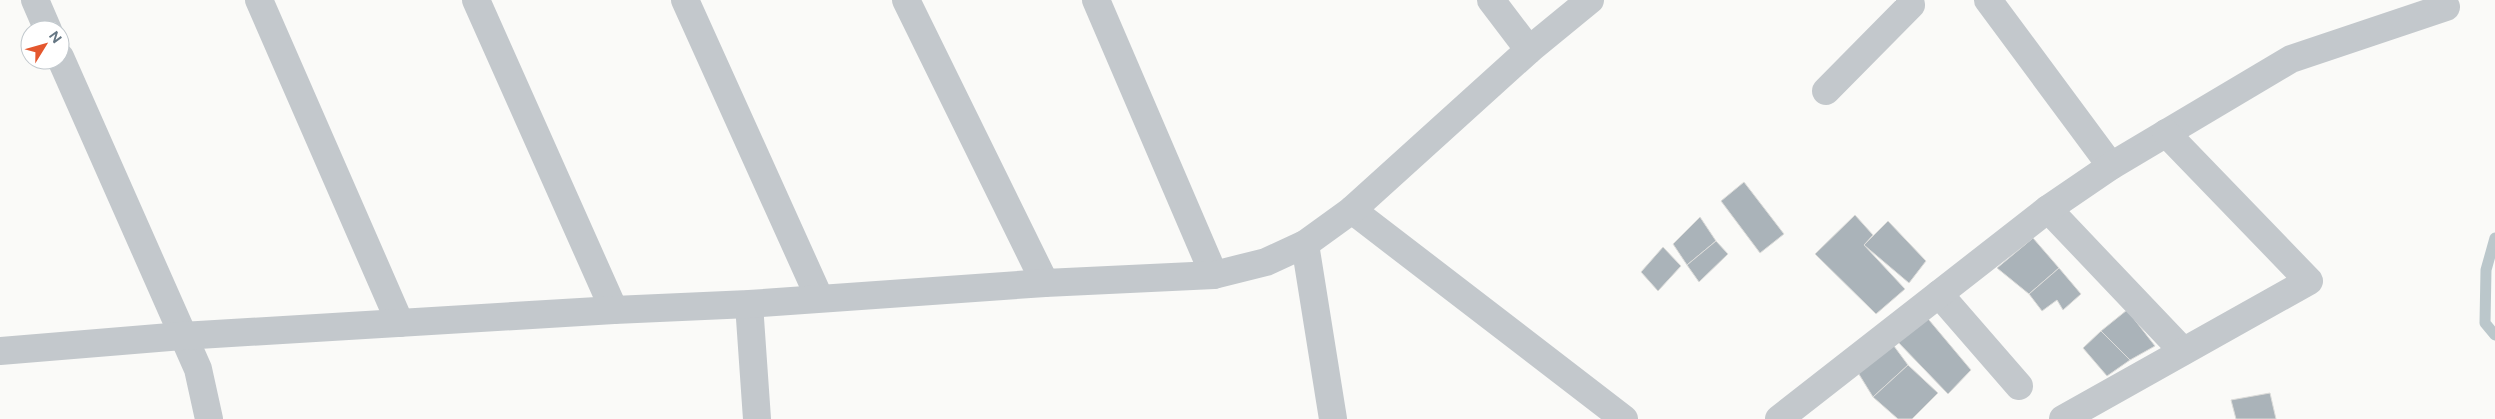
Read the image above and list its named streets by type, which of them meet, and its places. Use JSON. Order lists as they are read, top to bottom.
{
  "north": "top right"
}
